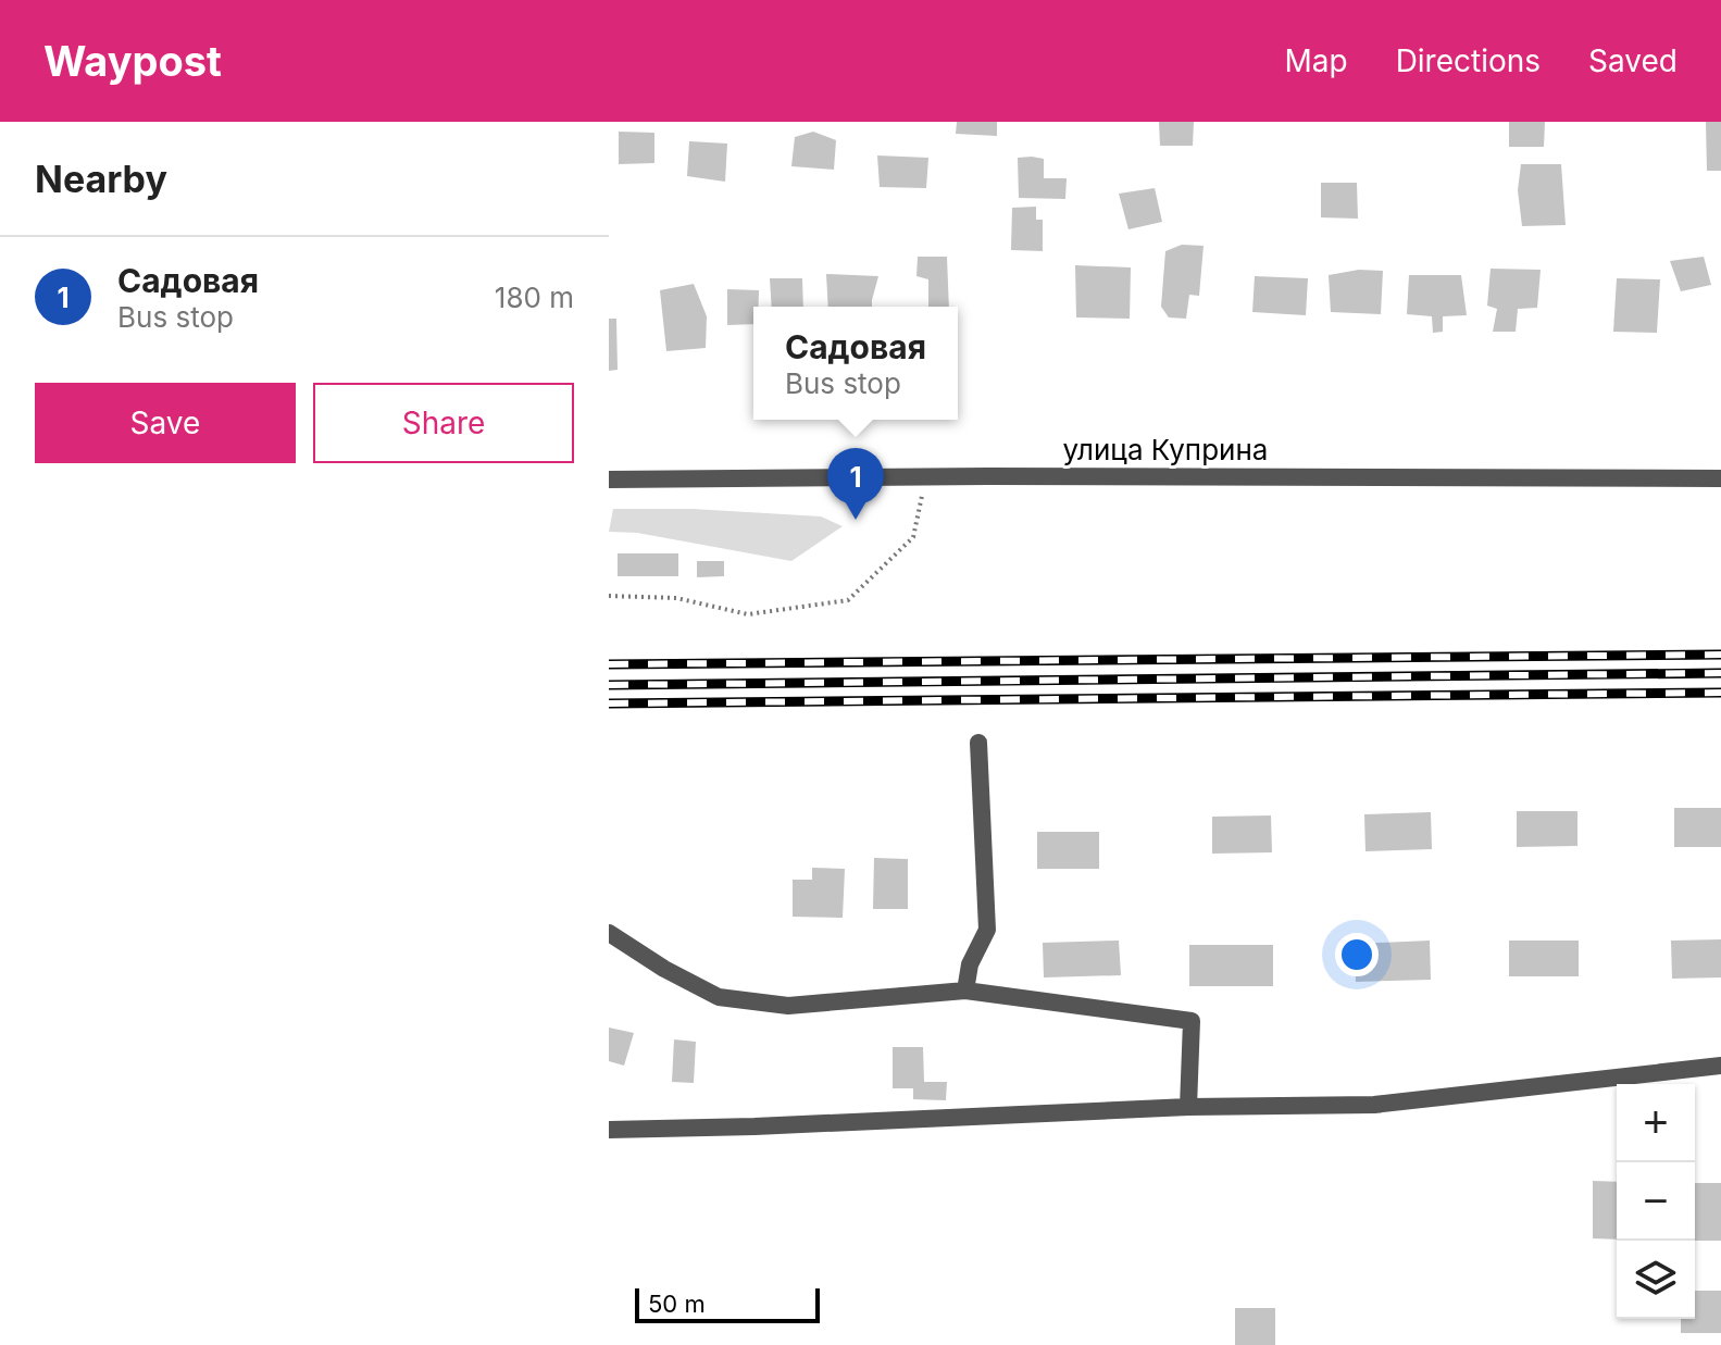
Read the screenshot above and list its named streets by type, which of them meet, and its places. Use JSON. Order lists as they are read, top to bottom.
{
  "streets": {
    "street": ["улица Куприна"]
  },
  "scale_bar": "50 m",
  "page": {
    "header": "Waypost",
    "nav": ["Map", "Directions", "Saved"],
    "heading": "Nearby",
    "list": [
      {
        "mark": "1",
        "name": "Садовая",
        "note": "Bus stop",
        "value": "180 m"
      }
    ],
    "popup": ["Садовая", "Bus stop"],
    "buttons": ["Save", "Share"],
    "pins": "1",
    "map_buttons": ["+", "−"],
    "scale": "50 m"
  }
}
